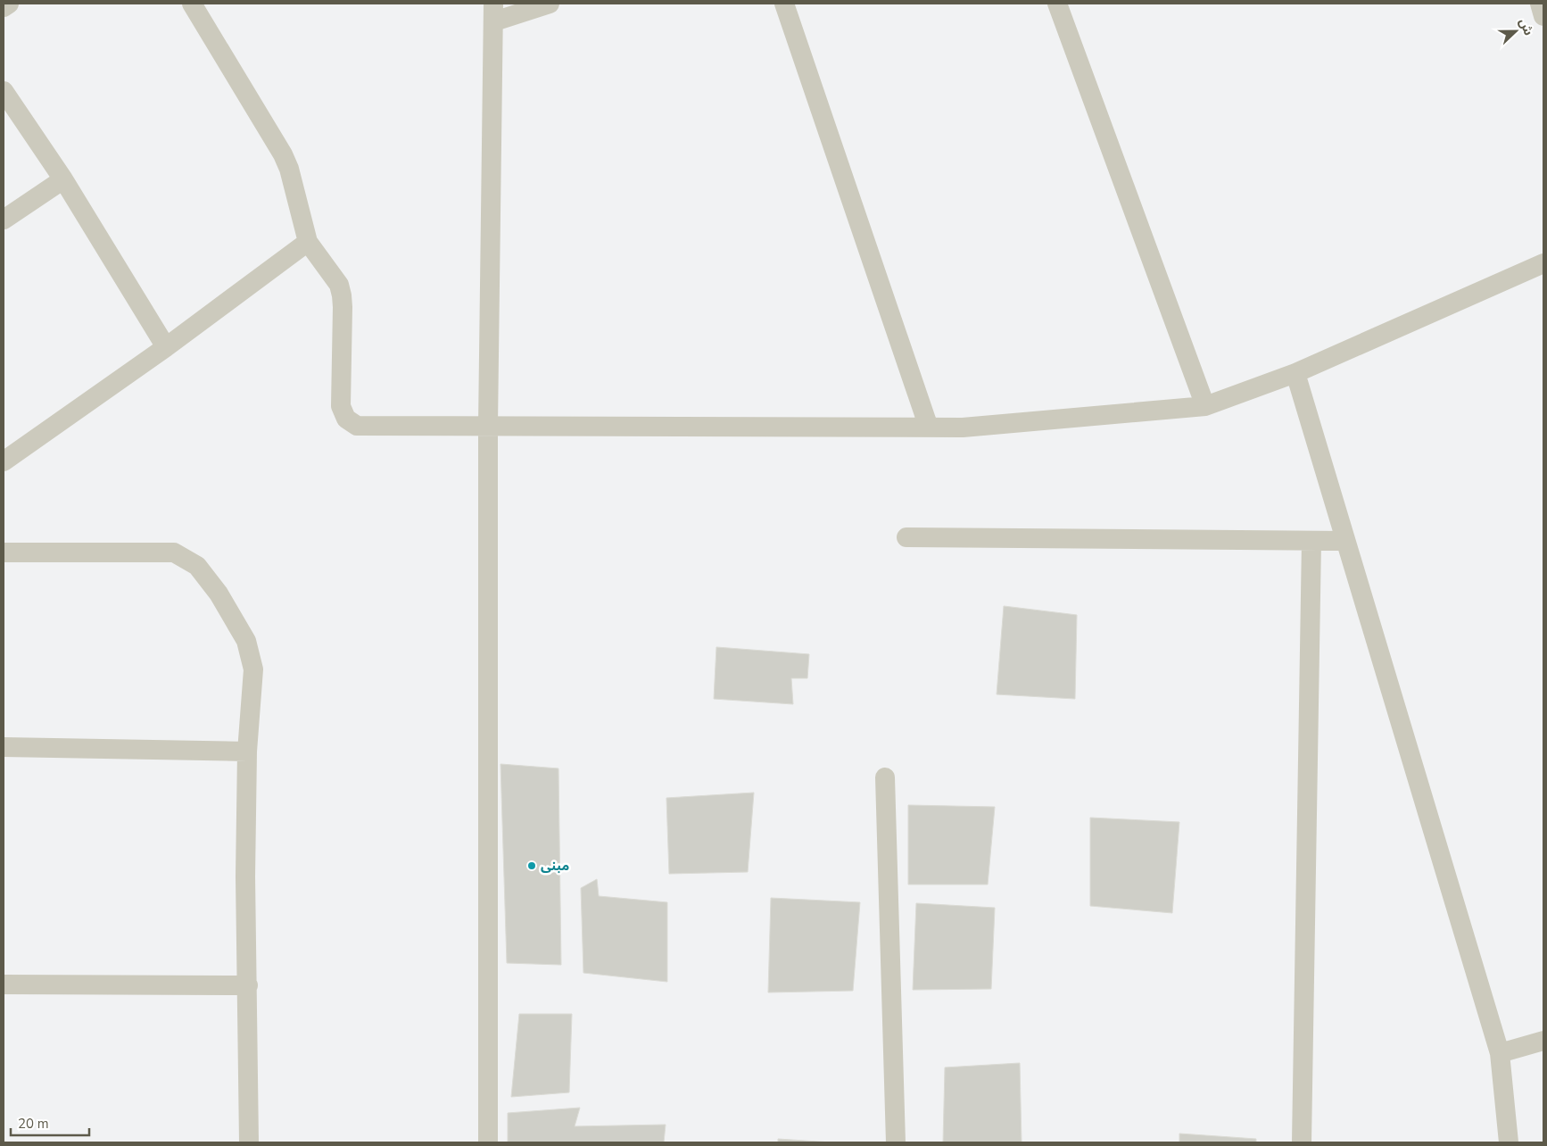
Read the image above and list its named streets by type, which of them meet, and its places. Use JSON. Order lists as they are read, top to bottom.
{
  "places": ["مبنى"],
  "scale_bar": "20 m",
  "north": "right"
}
